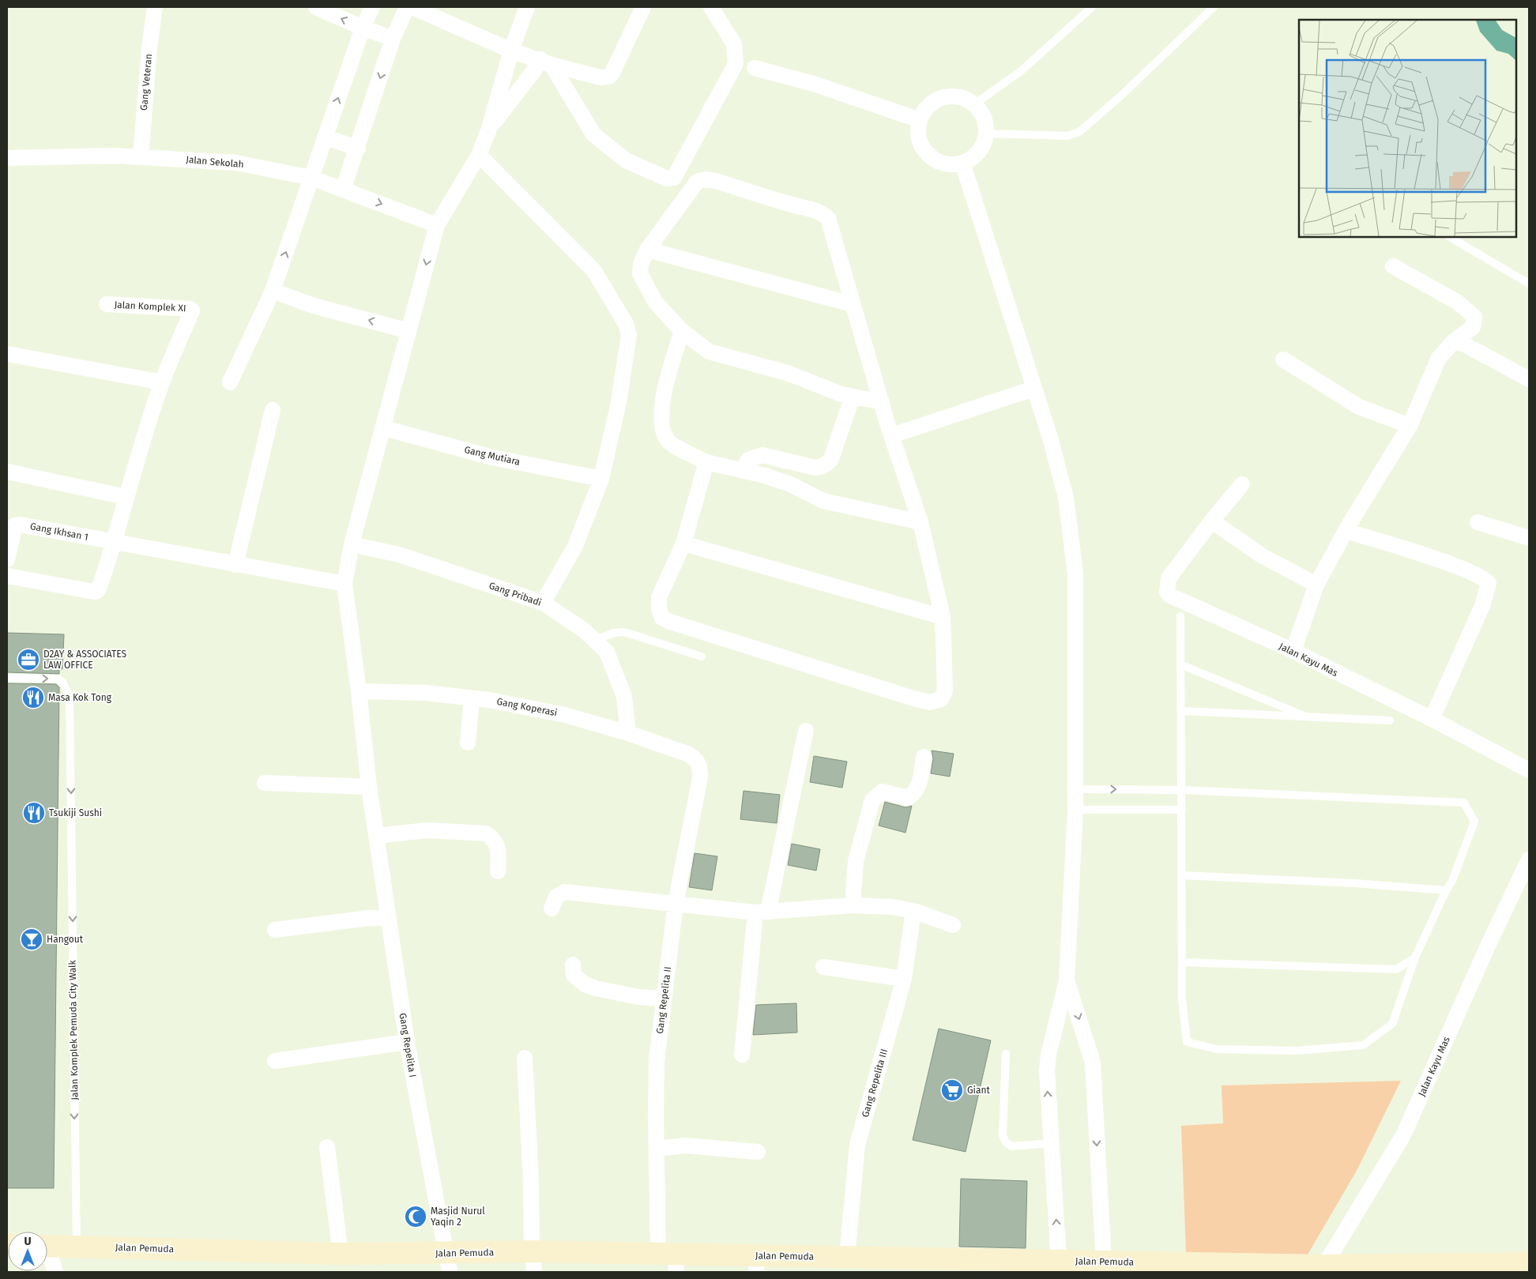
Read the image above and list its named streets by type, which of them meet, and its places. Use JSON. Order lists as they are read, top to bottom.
{
  "streets": {
    "main road": ["Jalan Pemuda"],
    "street": [
      "Gang Veteran",
      "Jalan Sekolah",
      "Jalan Komplek XI",
      "Gang Mutiara",
      "Gang Ikhsan 1",
      "Gang Pribadi",
      "Jalan Kayu Mas",
      "Gang Koperasi",
      "Gang Repelita II",
      "Gang Repelita I",
      "Gang Repelita III"
    ],
    "lane": ["Jalan Komplek Pemuda City Walk"]
  },
  "crossings": [
    ["Gang Veteran", "Jalan Sekolah"],
    ["Jalan Sekolah", "Gang Repelita I"],
    ["Gang Mutiara", "Gang Repelita I"],
    ["Gang Pribadi", "Gang Koperasi"],
    ["Gang Pribadi", "Gang Repelita I"],
    ["Jalan Kayu Mas", "Jalan Pemuda"],
    ["Gang Koperasi", "Gang Repelita II"],
    ["Gang Koperasi", "Gang Repelita I"],
    ["Gang Repelita II", "Jalan Pemuda"],
    ["Jalan Komplek Pemuda City Walk", "Jalan Pemuda"],
    ["Gang Repelita I", "Jalan Pemuda"],
    ["Gang Repelita III", "Jalan Pemuda"]
  ],
  "one_way": ["Jalan Komplek Pemuda City Walk"],
  "places": {
    "office": ["D2AY & ASSOCIATES LAW OFFICE"],
    "restaurant": ["Masa Kok Tong", "Tsukiji Sushi"],
    "bar": ["Hangout"],
    "supermarket": ["Giant"],
    "mosque": ["Masjid Nurul Yaqin 2"]
  },
  "north": "top"
}
